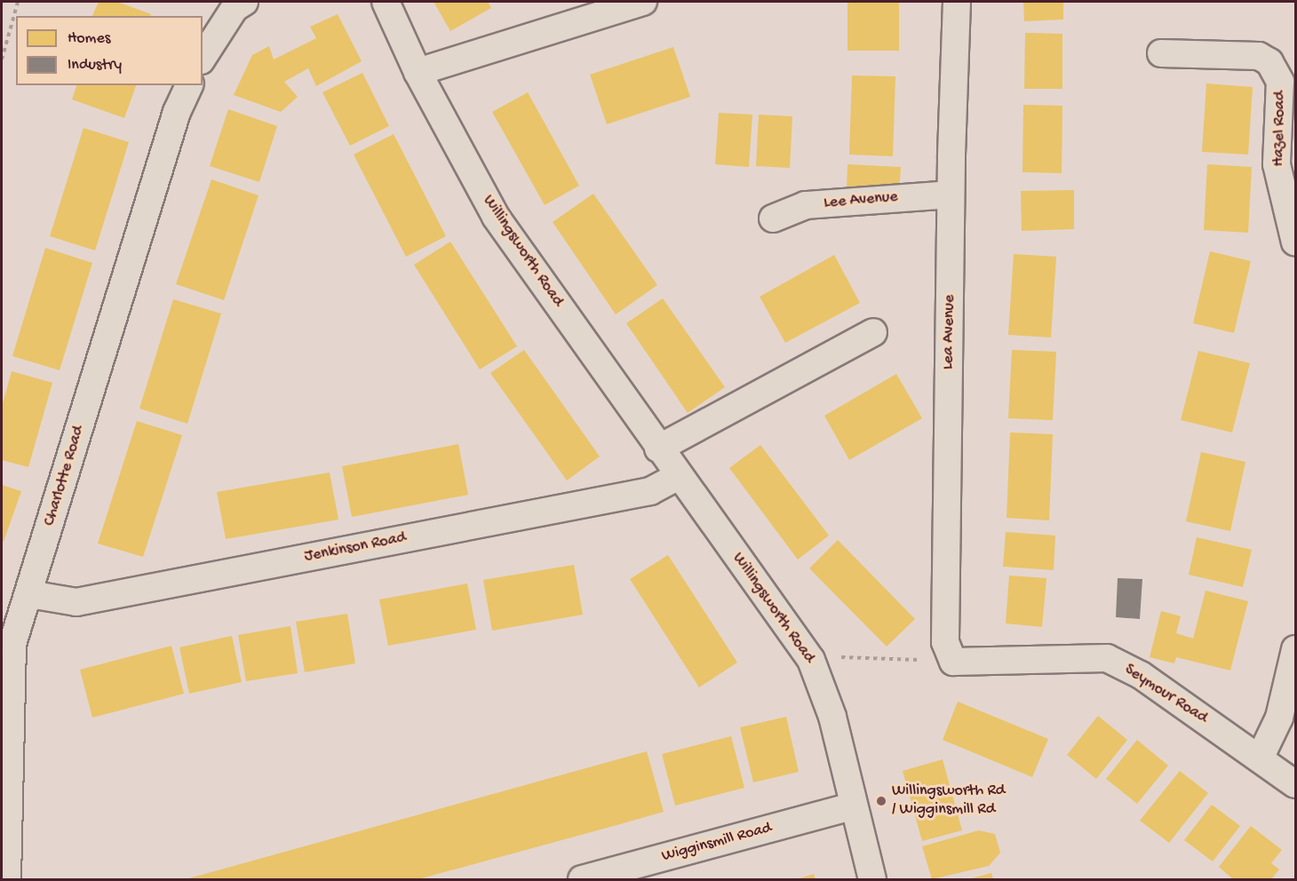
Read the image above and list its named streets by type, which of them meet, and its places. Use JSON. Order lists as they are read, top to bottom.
{
  "streets": {
    "street": [
      "Hazel Road",
      "Lee Avenue",
      "Willingsworth Road",
      "Lea Avenue",
      "Charlotte Road",
      "Jenkinson Road",
      "Seymour Road",
      "Wigginsmill Road"
    ]
  },
  "crossings": [
    ["Lee Avenue", "Lea Avenue"],
    ["Willingsworth Road", "Jenkinson Road"],
    ["Willingsworth Road", "Wigginsmill Road"],
    ["Lea Avenue", "Seymour Road"],
    ["Charlotte Road", "Jenkinson Road"]
  ],
  "places": ["Willingsworth Rd / Wigginsmill Rd"],
  "legend": ["Homes", "Industry"]
}
